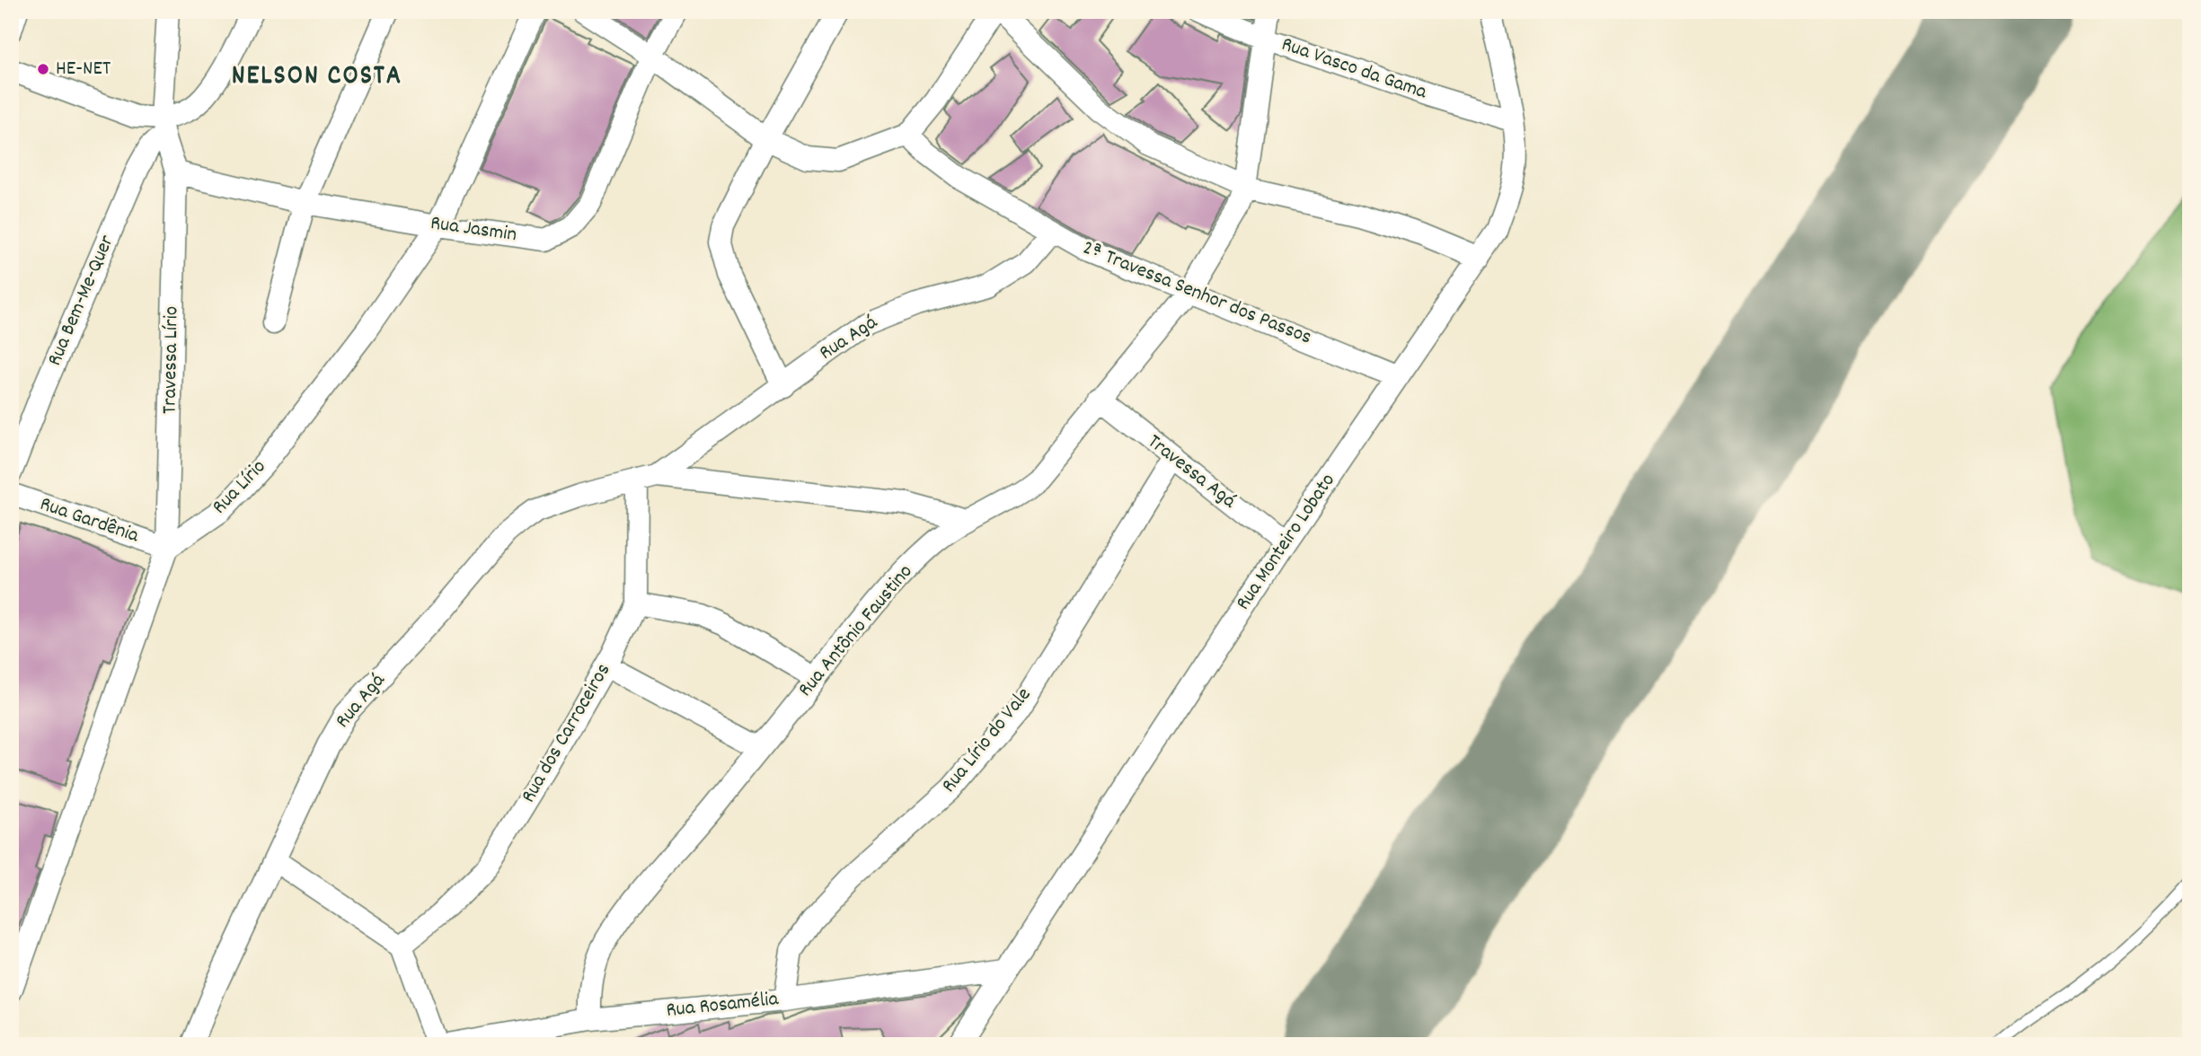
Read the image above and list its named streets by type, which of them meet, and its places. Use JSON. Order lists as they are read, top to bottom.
{
  "streets": {
    "street": [
      "Rua Vasco da Gama",
      "Rua Jasmin",
      "2ª Travessa Senhor dos Passos",
      "Rua Bem-Me-Quer",
      "Rua Agá",
      "Travessa Lírio",
      "Travessa Agá",
      "Rua Lírio",
      "Rua Gardênia",
      "Rua Monteiro Lobato",
      "Rua Antônio Faustino",
      "Rua dos Carroceiros",
      "Rua Lírio do Vale",
      "Rua Rosamélia"
    ]
  },
  "crossings": [
    ["Rua Vasco da Gama", "Rua Monteiro Lobato"],
    ["Rua Jasmin", "Travessa Lírio"],
    ["Rua Jasmin", "Rua Lírio"],
    ["2ª Travessa Senhor dos Passos", "Rua Agá"],
    ["2ª Travessa Senhor dos Passos", "Rua Monteiro Lobato"],
    ["2ª Travessa Senhor dos Passos", "Rua Antônio Faustino"],
    ["Rua Agá", "Rua Antônio Faustino"],
    ["Rua Agá", "Rua dos Carroceiros"],
    ["Travessa Lírio", "Rua Lírio"],
    ["Travessa Lírio", "Rua Gardênia"],
    ["Travessa Agá", "Rua Monteiro Lobato"],
    ["Travessa Agá", "Rua Antônio Faustino"],
    ["Travessa Agá", "Rua Lírio do Vale"],
    ["Rua Lírio", "Rua Gardênia"],
    ["Rua Monteiro Lobato", "Rua Rosamélia"],
    ["Rua Antônio Faustino", "Rua Rosamélia"],
    ["Rua Lírio do Vale", "Rua Rosamélia"]
  ],
  "districts": ["NELSON COSTA"],
  "places": ["HE-NET"]
}
